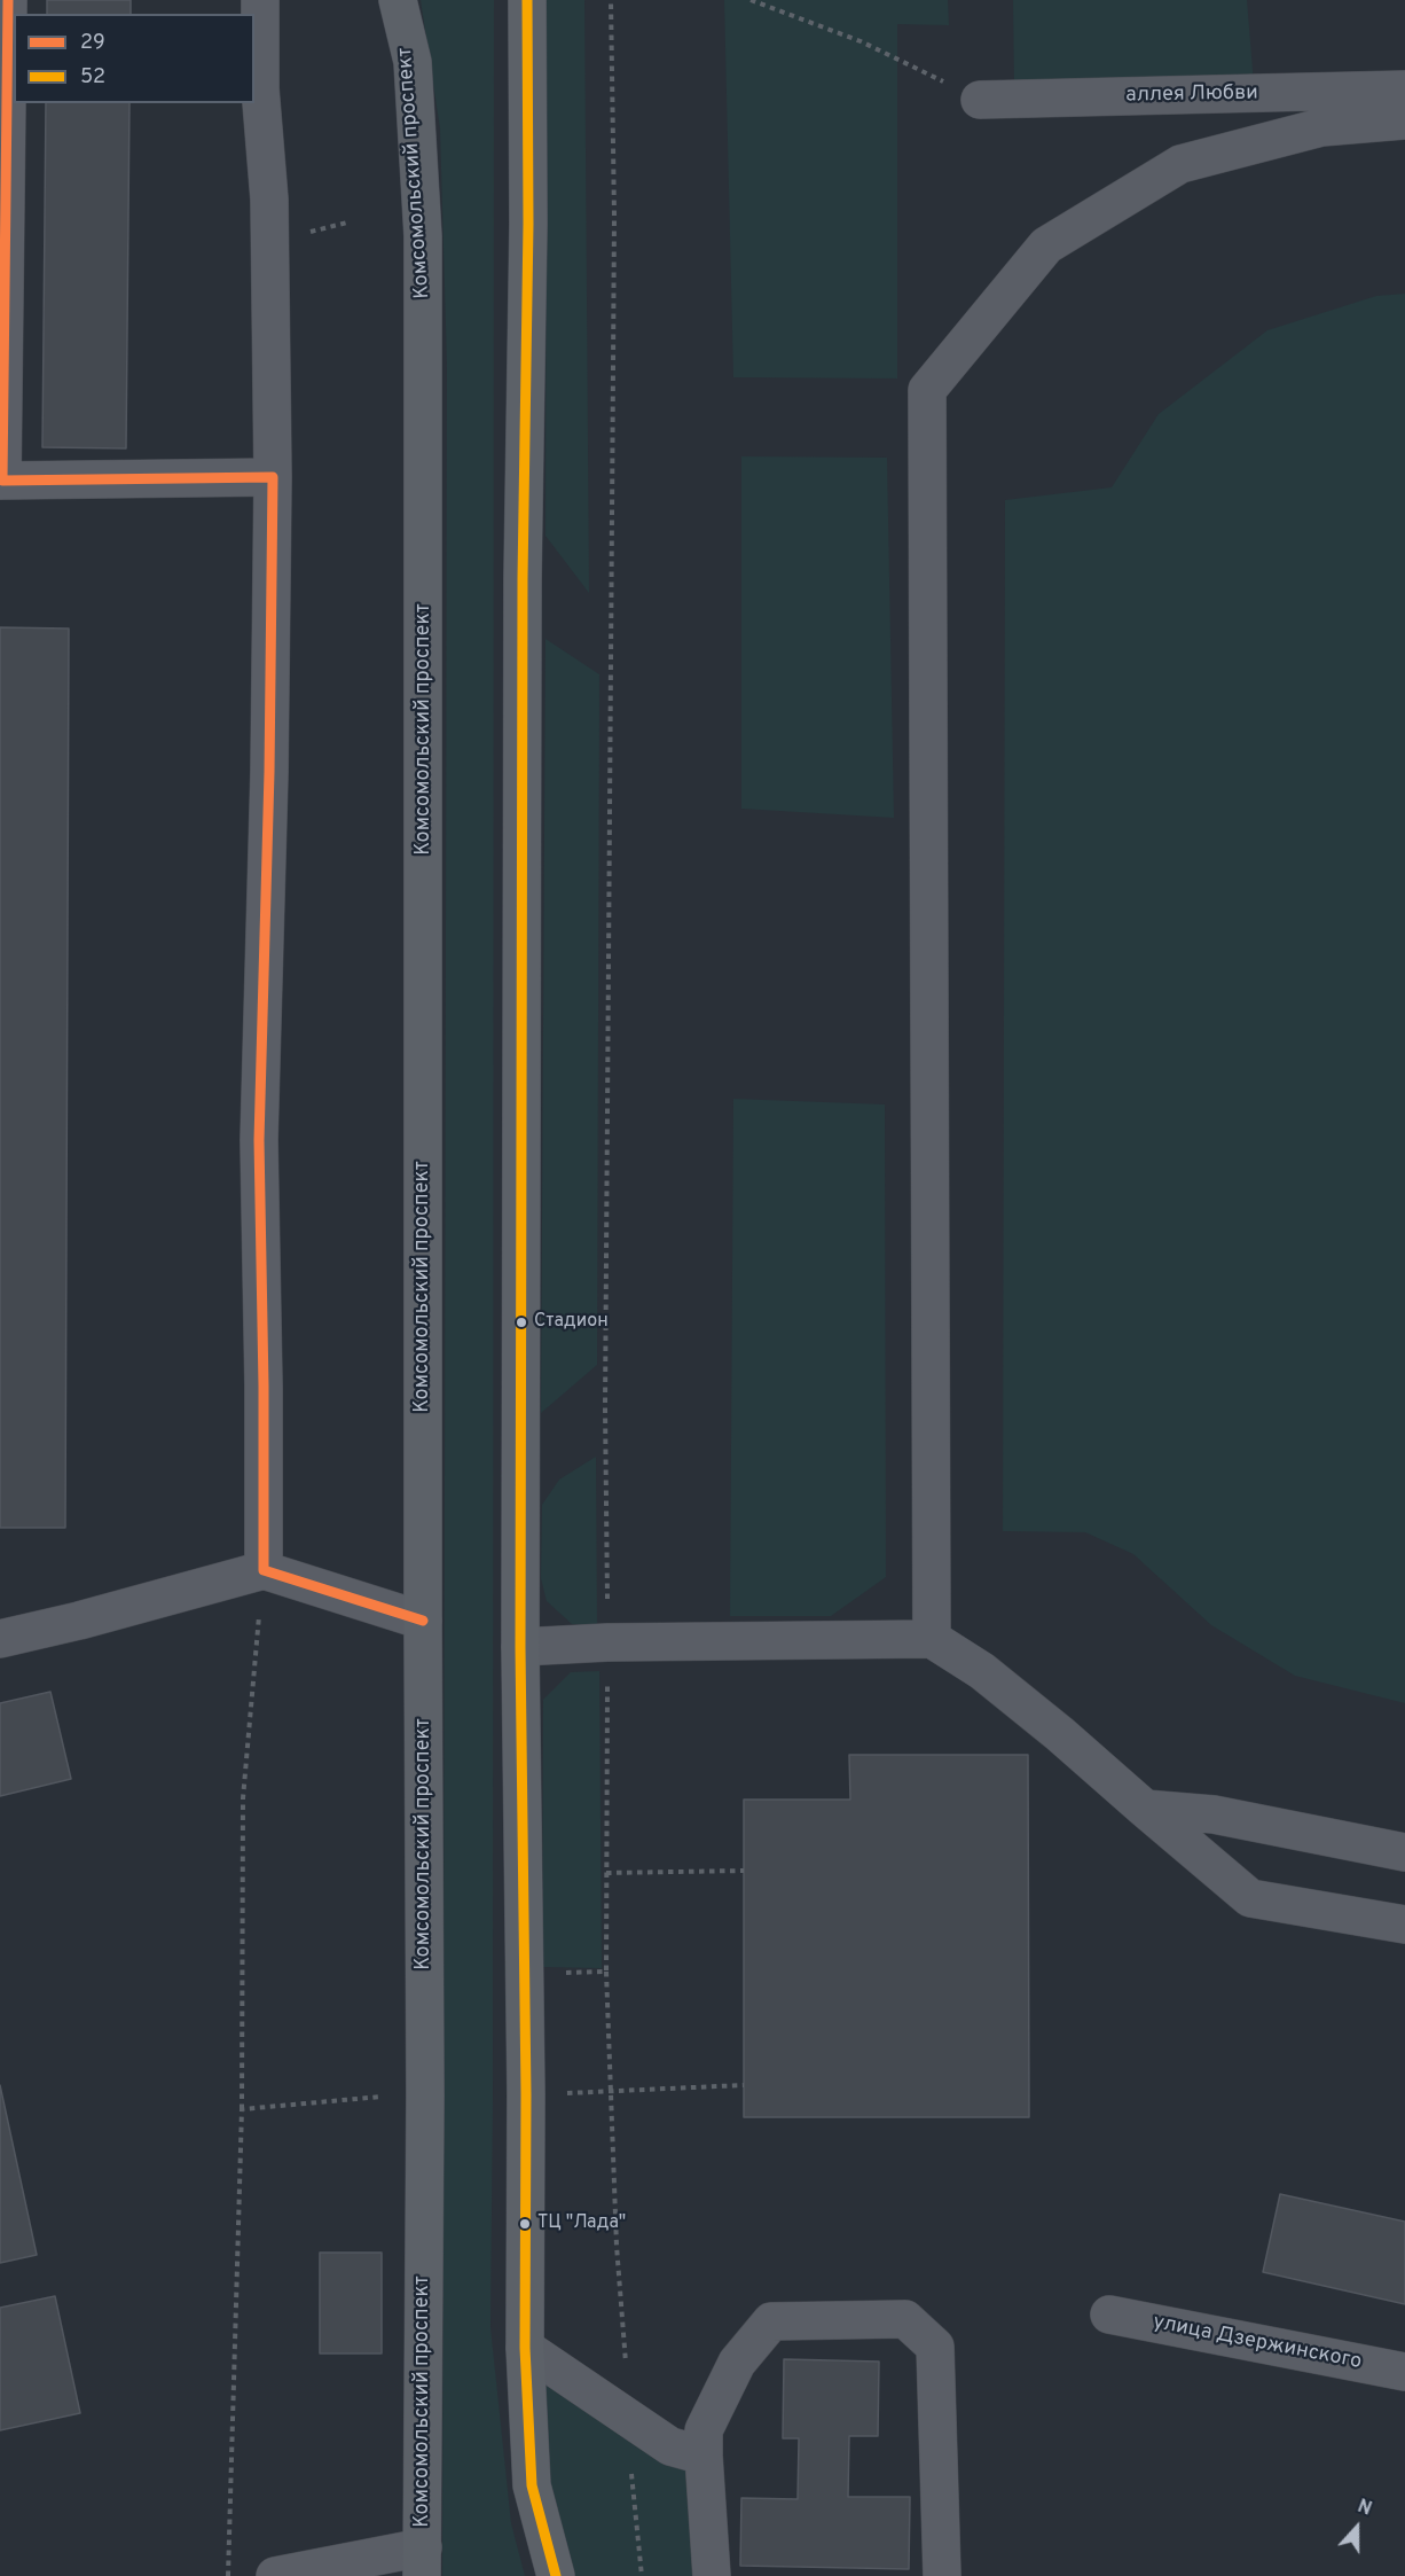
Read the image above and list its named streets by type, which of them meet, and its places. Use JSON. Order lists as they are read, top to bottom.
{
  "streets": {
    "main road": ["Комсомольский проспект"],
    "street": ["аллея Любви", "улица Дзержинского"]
  },
  "places": ["Стадион", "ТЦ \"Лада\""],
  "lines": ["transit line 29", "transit line 52"],
  "legend": ["29", "52"],
  "north": "top"
}
